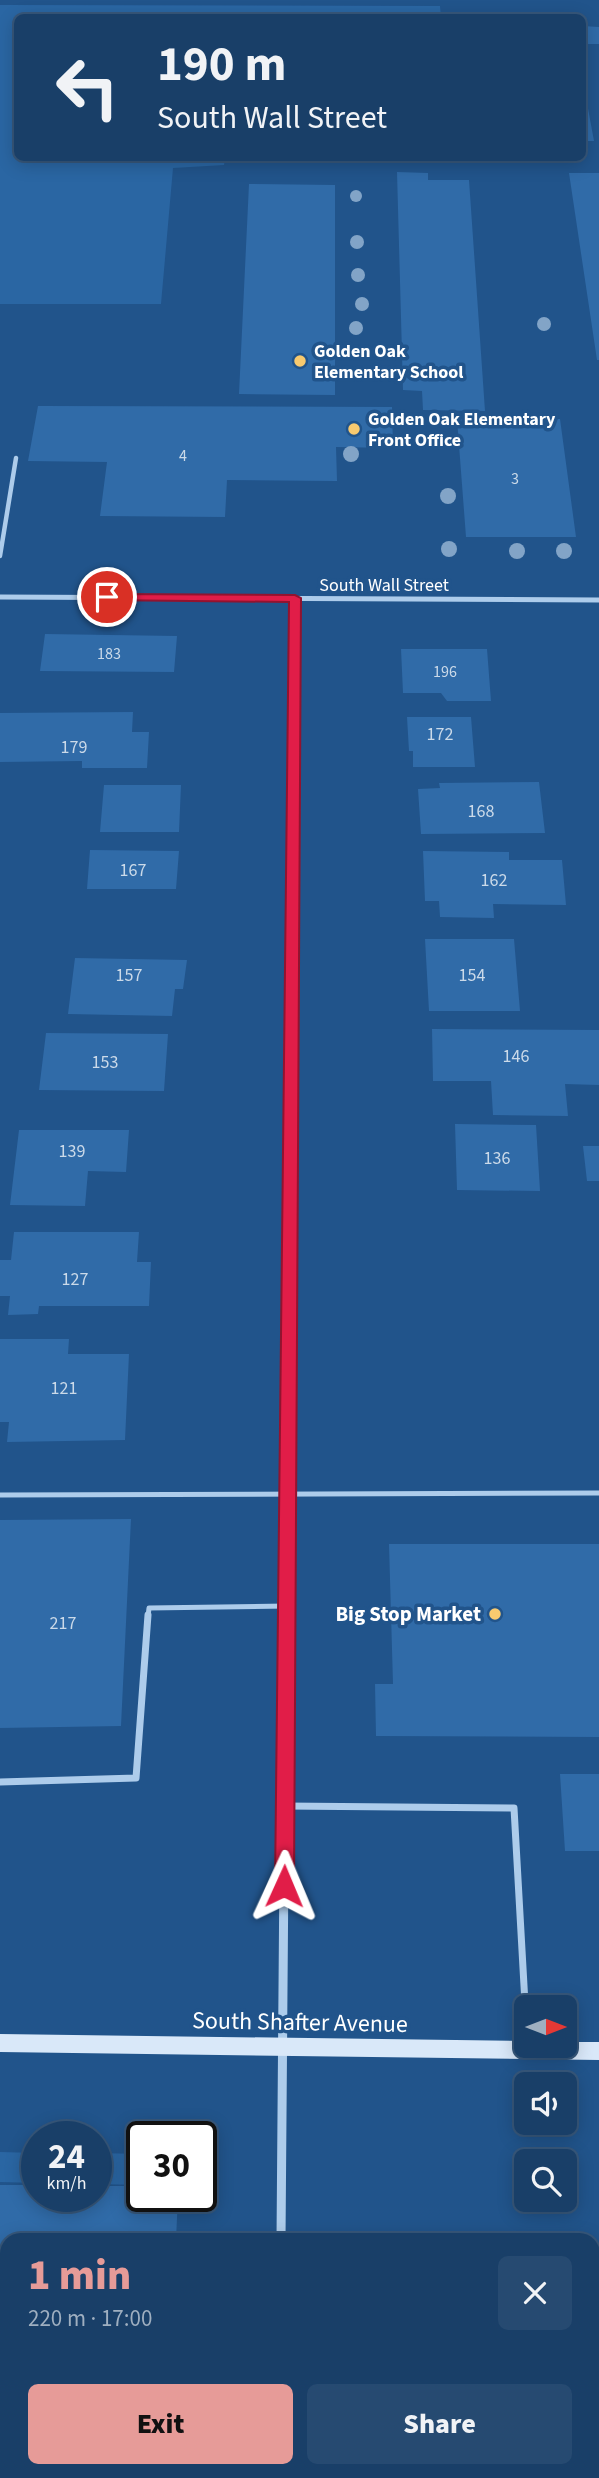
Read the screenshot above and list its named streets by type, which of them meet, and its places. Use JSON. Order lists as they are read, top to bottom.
{
  "streets": {
    "main road": ["South Shafter Avenue"],
    "street": ["South Wall Street"]
  },
  "places": ["Golden Oak Elementary School", "Golden Oak Elementary Front Office", "Big Stop Market"],
  "house_numbers": [
    "4",
    "3",
    "183",
    "196",
    "172",
    "179",
    "168",
    "167",
    "162",
    "157",
    "154",
    "146",
    "153",
    "139",
    "136",
    "127",
    "121",
    "217"
  ],
  "north": "right",
  "page": {
    "turn": ["190 m", "South Wall Street"],
    "speed": "24 km/h",
    "limit": "30",
    "heading": ["1 min", "220 m · 17:00"],
    "buttons": ["Exit", "Share"]
  }
}
